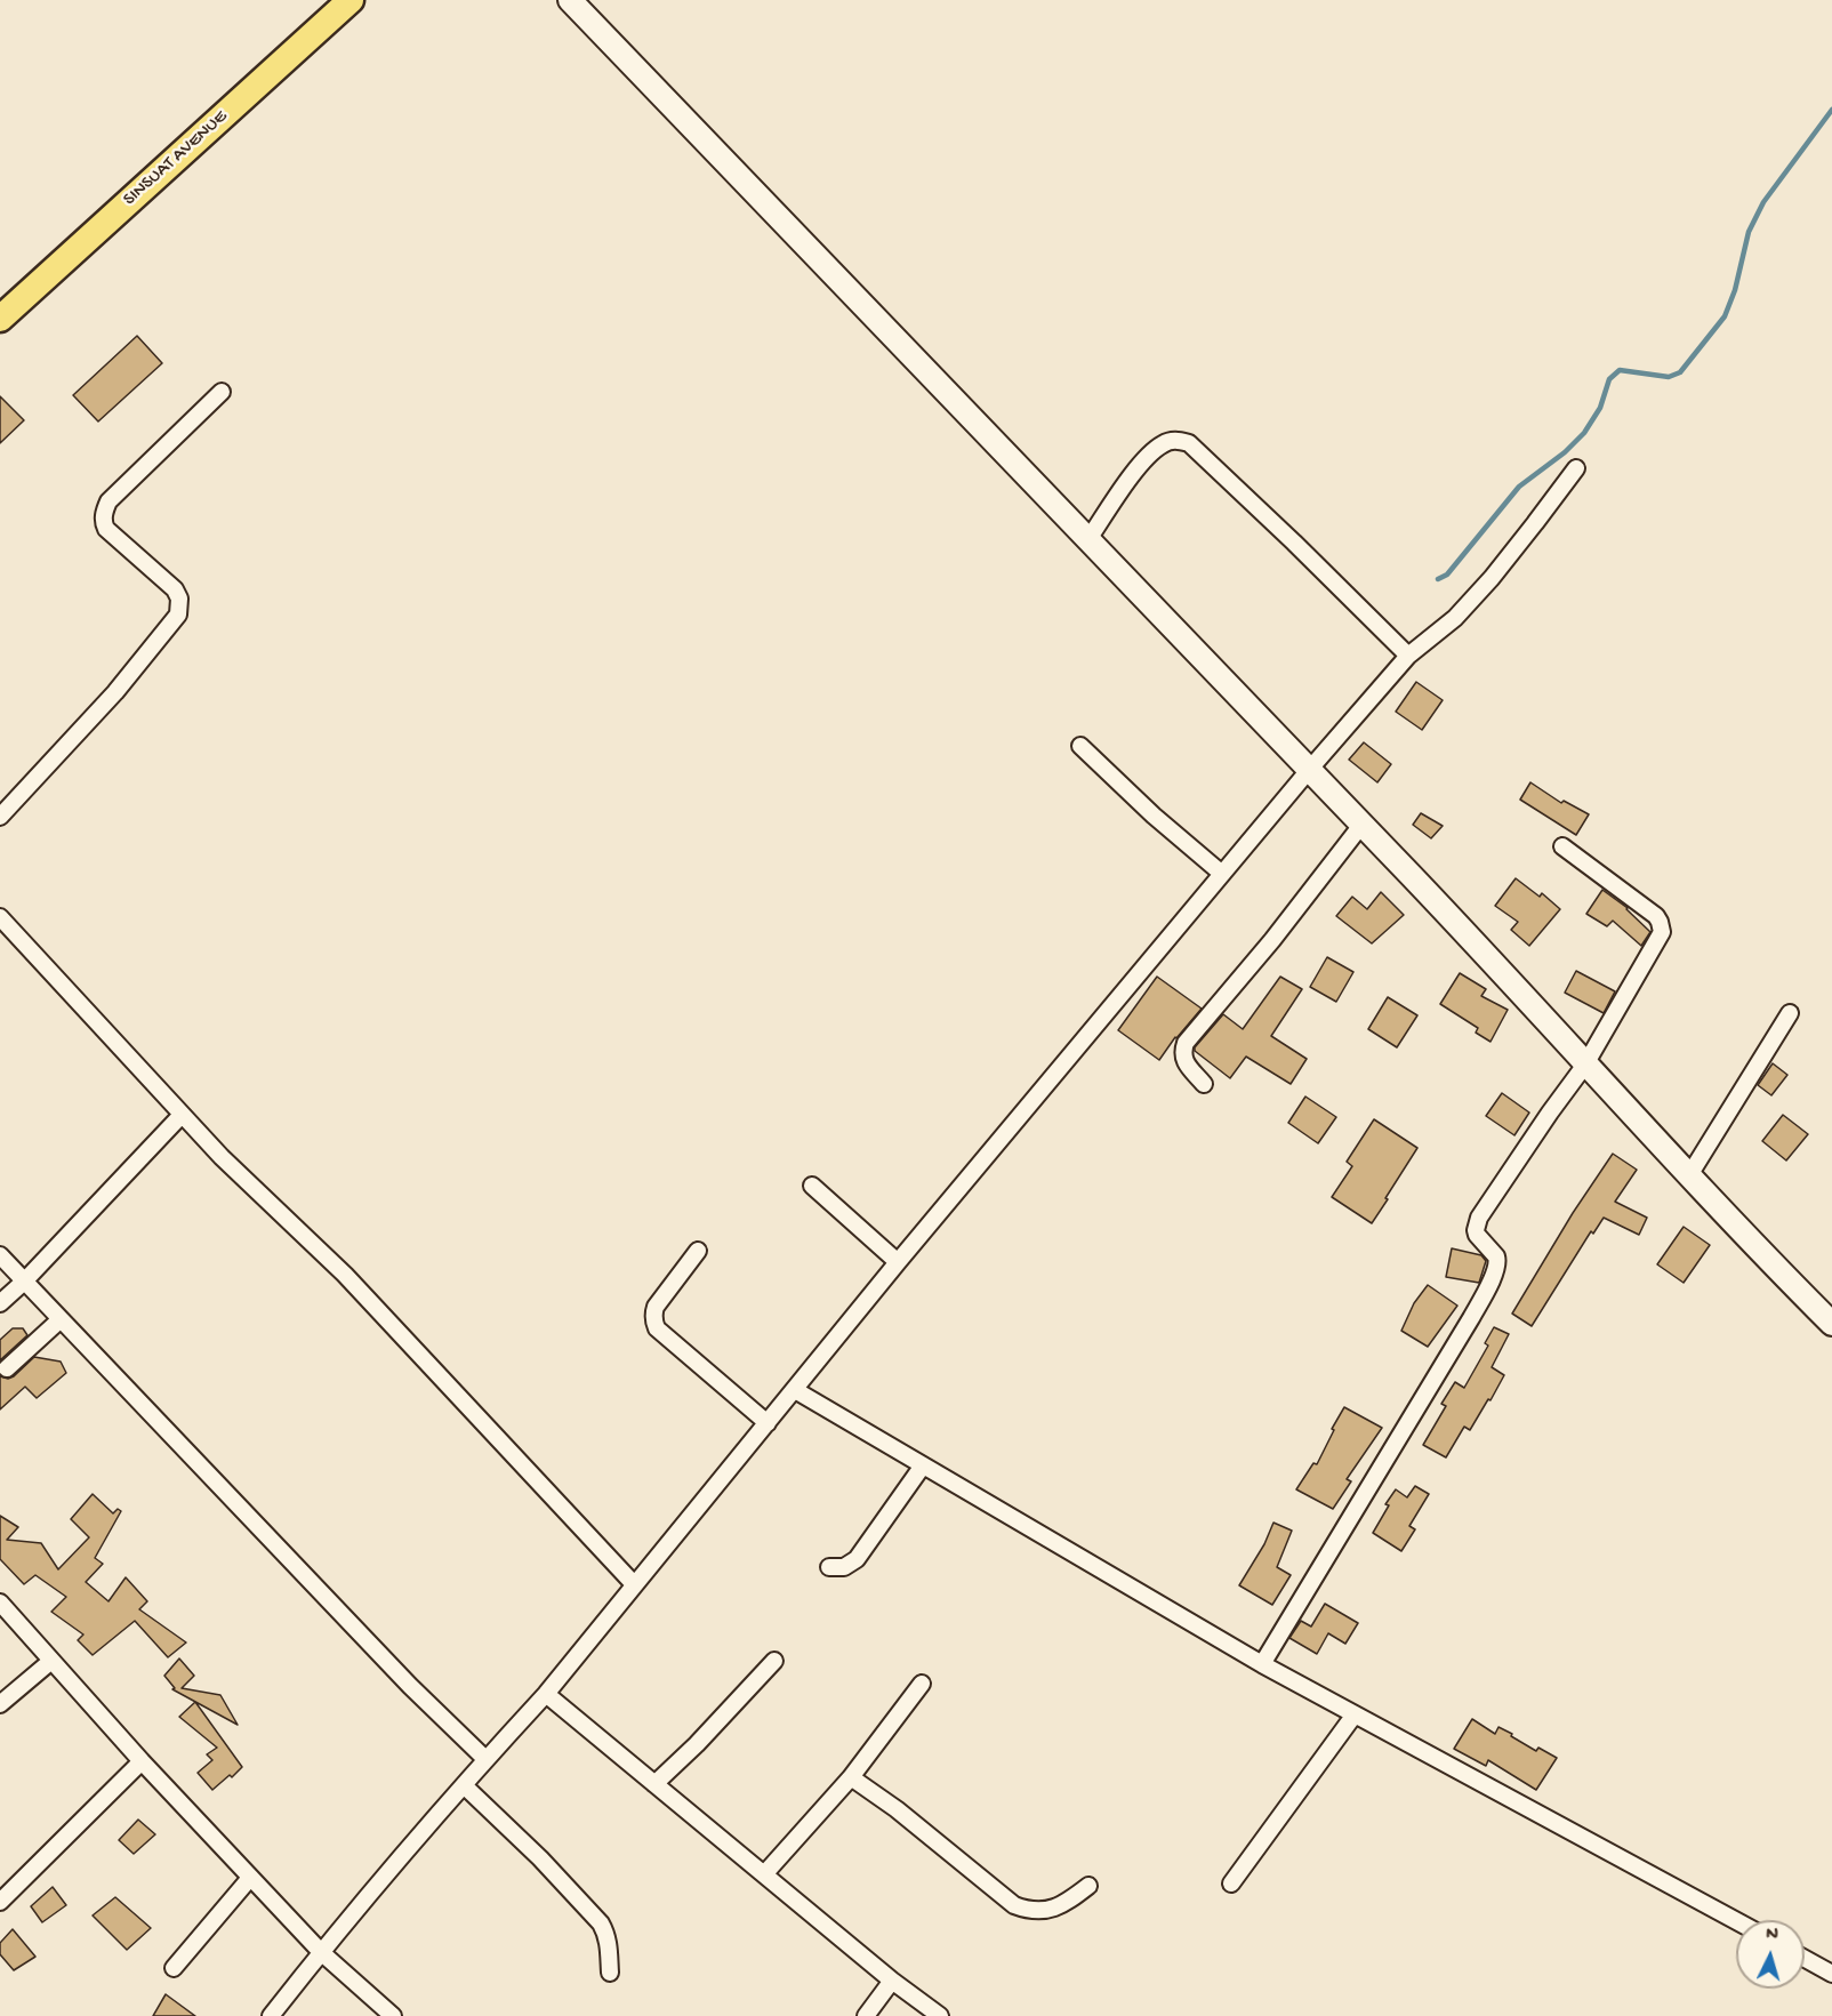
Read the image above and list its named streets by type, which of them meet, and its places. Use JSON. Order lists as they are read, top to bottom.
{
  "streets": {
    "main road": ["SINSUAT AVENUE"]
  },
  "north": "top"
}
